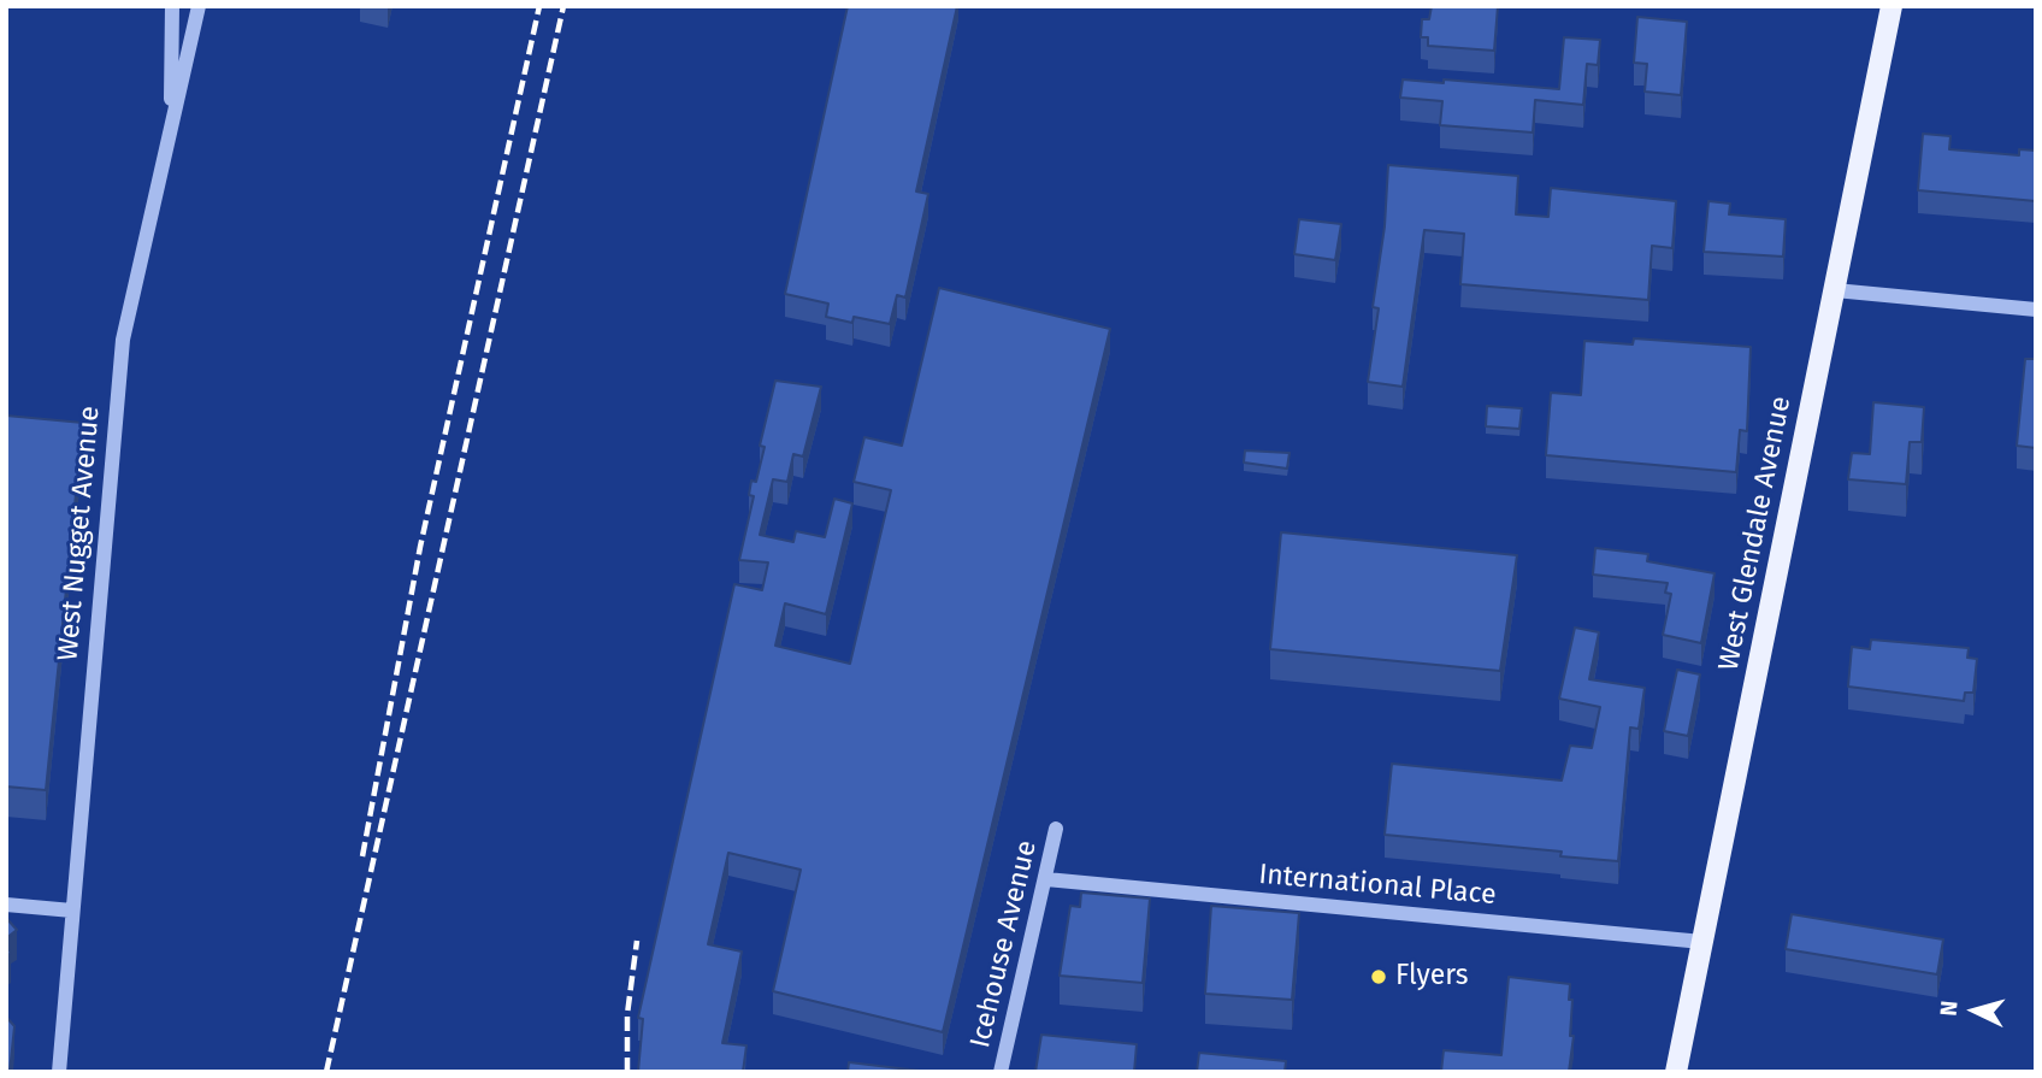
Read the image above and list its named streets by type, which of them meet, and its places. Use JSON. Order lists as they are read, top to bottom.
{
  "streets": {
    "main road": ["West Glendale Avenue"],
    "street": ["West Nugget Avenue", "International Place", "Icehouse Avenue"]
  },
  "crossings": [
    ["West Glendale Avenue", "International Place"],
    ["International Place", "Icehouse Avenue"]
  ],
  "places": ["Flyers"],
  "north": "left"
}
